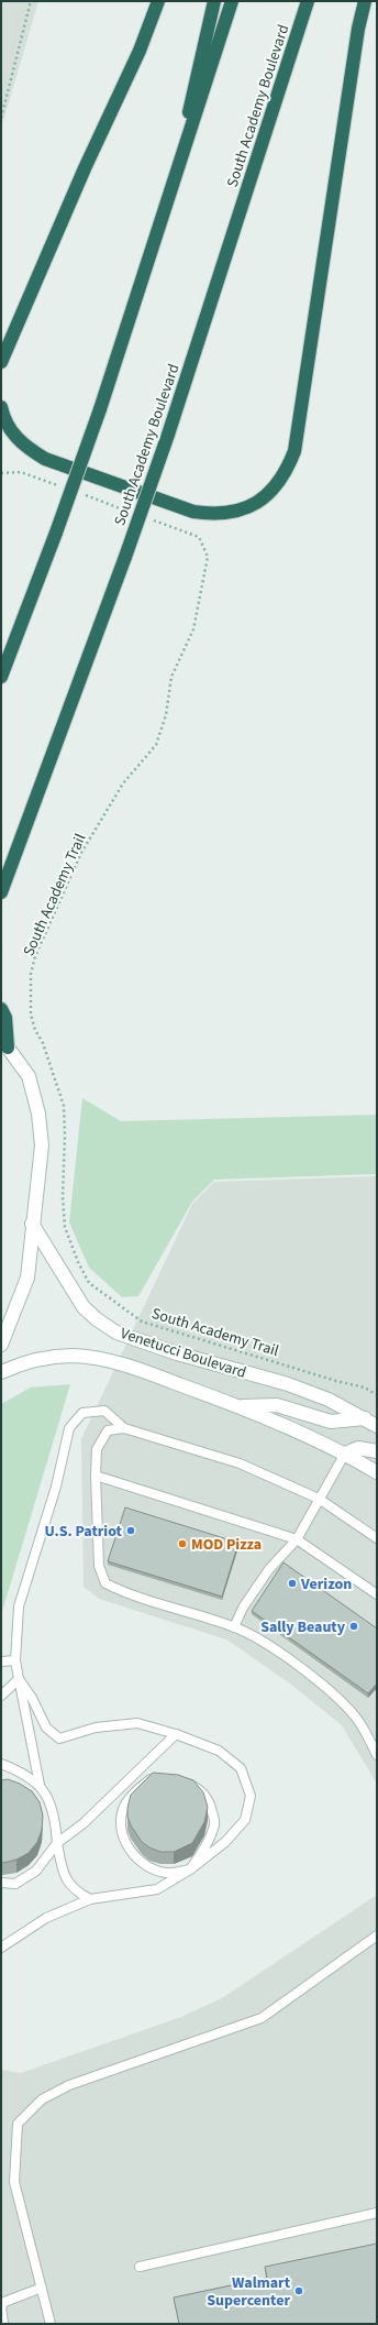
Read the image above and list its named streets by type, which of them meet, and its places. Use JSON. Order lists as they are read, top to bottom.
{
  "streets": {
    "highway": ["South Academy Boulevard"],
    "street": ["Venetucci Boulevard"],
    "path": ["South Academy Trail"]
  },
  "places": [
    "U.S. Patriot",
    "MOD Pizza",
    "Verizon",
    "Sally Beauty",
    "Walmart Supercenter"
  ]
}
